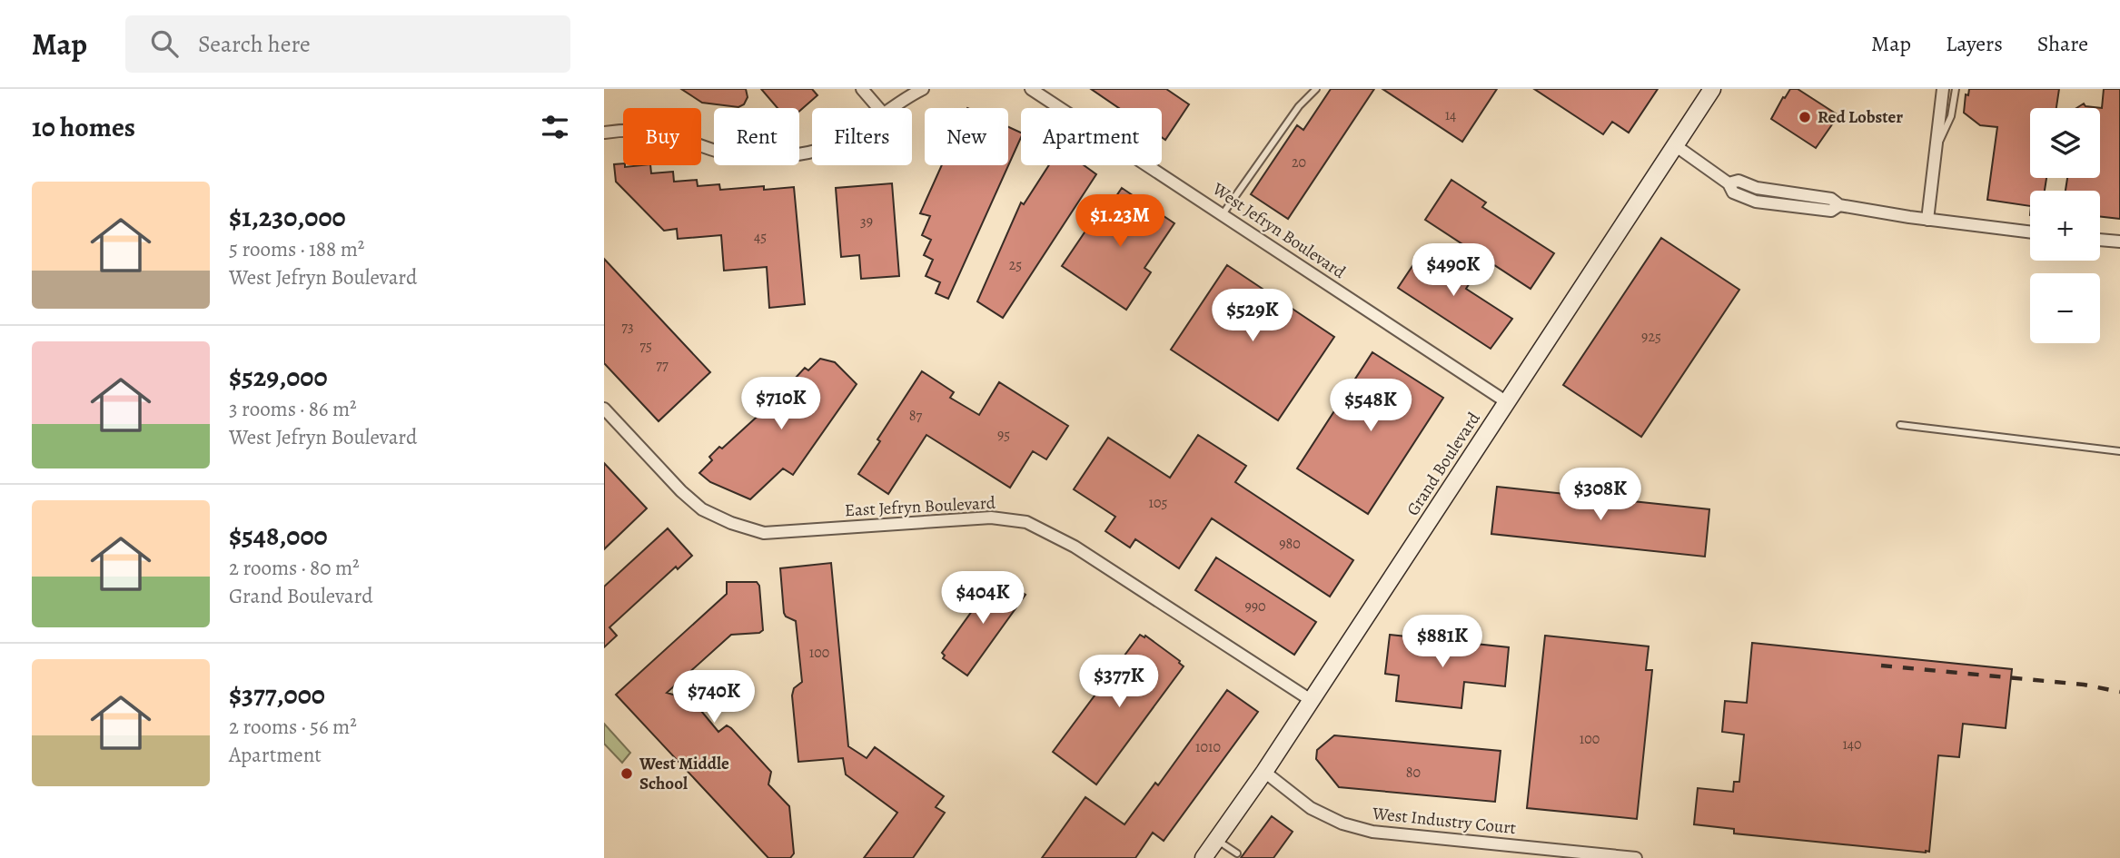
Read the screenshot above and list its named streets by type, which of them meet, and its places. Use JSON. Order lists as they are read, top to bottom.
{
  "streets": {
    "street": [
      "West Jefryn Boulevard",
      "Grand Boulevard",
      "East Jefryn Boulevard",
      "West Industry Court"
    ]
  },
  "crossings": [
    ["West Jefryn Boulevard", "Grand Boulevard"],
    ["Grand Boulevard", "East Jefryn Boulevard"],
    ["Grand Boulevard", "West Industry Court"]
  ],
  "places": ["Red Lobster", "West Middle School"],
  "house_numbers": [
    "14",
    "20",
    "39",
    "45",
    "25",
    "73",
    "925",
    "75",
    "77",
    "87",
    "95",
    "105",
    "980",
    "990",
    "100",
    "100",
    "140",
    "1010",
    "80"
  ],
  "page": {
    "header": "Map",
    "search": "Search here",
    "nav": ["Map", "Layers", "Share"],
    "heading": "10 homes",
    "map_buttons": ["+", "−"],
    "chip": [
      "Buy",
      "Rent",
      "Filters",
      "New",
      "Apartment"
    ],
    "list": [
      {
        "name": "$1,230,000",
        "note": "5 rooms · 188 m² · West Jefryn Boulevard"
      },
      {
        "name": "$529,000",
        "note": "3 rooms · 86 m² · West Jefryn Boulevard"
      },
      {
        "name": "$548,000",
        "note": "2 rooms · 80 m² · Grand Boulevard"
      },
      {
        "name": "$377,000",
        "note": "2 rooms · 56 m² · Apartment"
      }
    ],
    "price": [
      "$1.23M",
      "$490K",
      "$529K",
      "$710K",
      "$548K",
      "$308K",
      "$404K",
      "$881K",
      "$377K",
      "$740K"
    ]
  }
}
